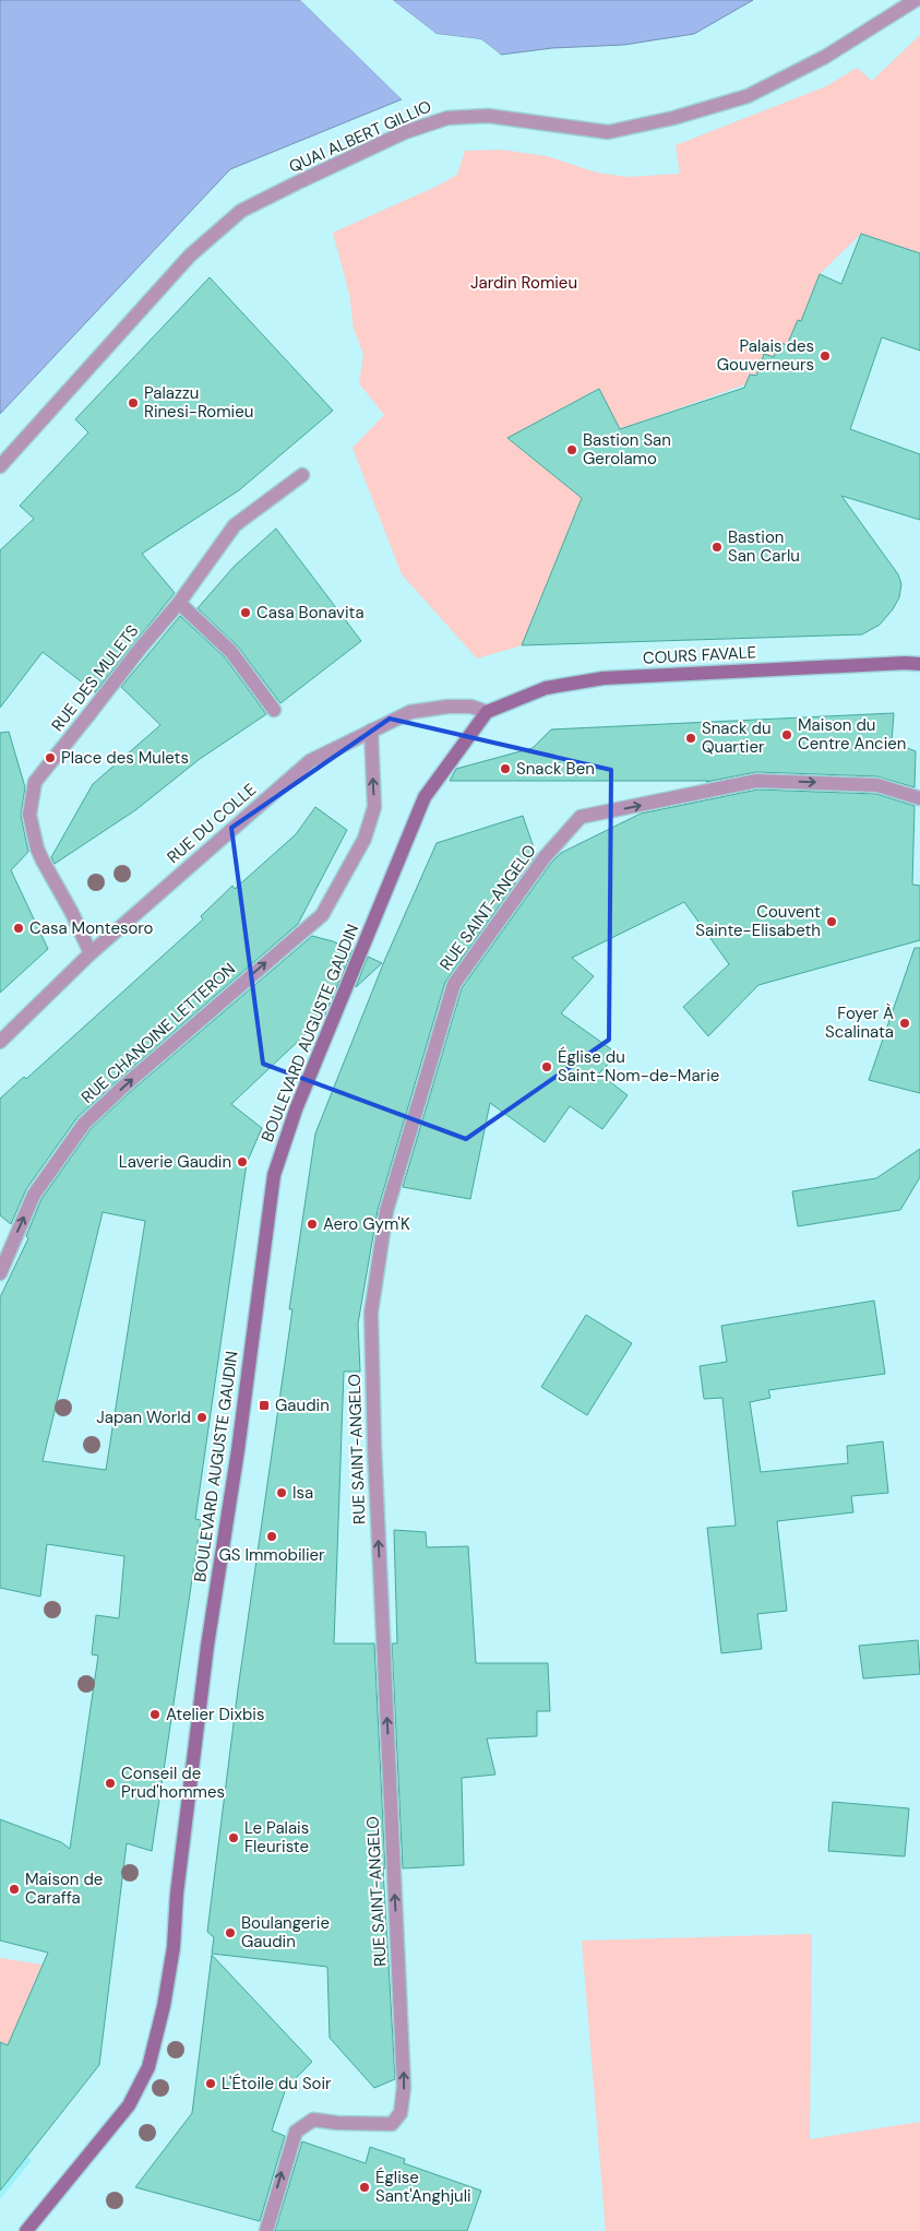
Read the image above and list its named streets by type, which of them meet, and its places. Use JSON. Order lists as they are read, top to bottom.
{
  "streets": {
    "main road": ["COURS FAVALE", "BOULEVARD AUGUSTE GAUDIN"],
    "street": [
      "QUAI ALBERT GILLIO",
      "RUE DES MULETS",
      "RUE DU COLLE",
      "RUE SAINT-ANGELO",
      "RUE CHANOINE LETTERON"
    ]
  },
  "crossings": [
    ["COURS FAVALE", "RUE DU COLLE"],
    ["COURS FAVALE", "BOULEVARD AUGUSTE GAUDIN"],
    ["RUE DES MULETS", "RUE DU COLLE"],
    ["RUE DU COLLE", "RUE CHANOINE LETTERON"],
    ["RUE DU COLLE", "BOULEVARD AUGUSTE GAUDIN"]
  ],
  "one_way": ["RUE SAINT-ANGELO", "RUE CHANOINE LETTERON"],
  "parks": ["Jardin Romieu"],
  "places": {
    "other": [
      "Palais des Gouverneurs",
      "Palazzu Rinesi-Romieu",
      "Bastion San Gerolamo",
      "Bastion San Carlu",
      "Casa Bonavita",
      "Maison du Centre Ancien",
      "Snack du Quartier",
      "Place des Mulets",
      "Snack Ben",
      "Couvent Sainte-Elisabeth",
      "Casa Montesoro",
      "Foyer À Scalinata",
      "Église du Saint-Nom-de-Marie",
      "Laverie Gaudin",
      "Aero Gym'K",
      "Japan World",
      "Isa",
      "GS Immobilier",
      "Atelier Dixbis",
      "Conseil de Prud'hommes",
      "Le Palais Fleuriste",
      "Maison de Caraffa",
      "Boulangerie Gaudin",
      "L'Étoile du Soir",
      "Église Sant'Anghjuli"
    ],
    "transit": ["Gaudin"]
  }
}
